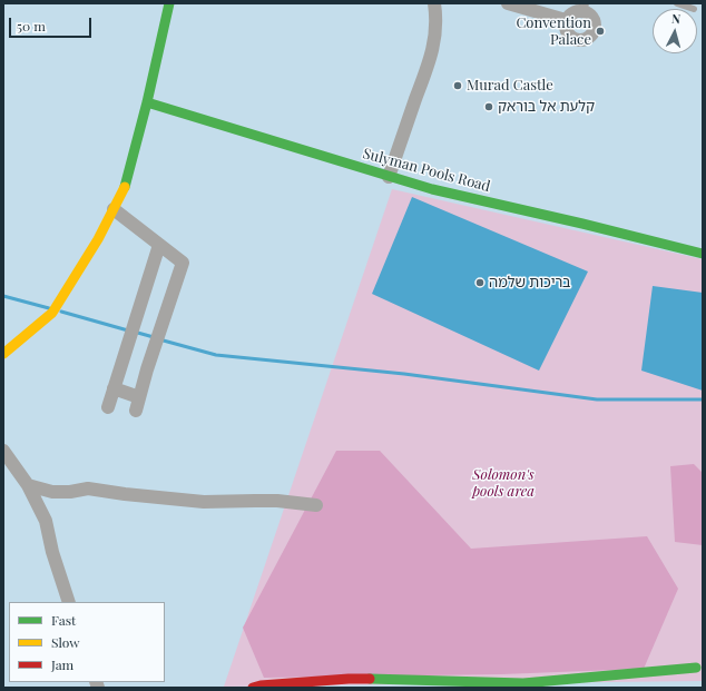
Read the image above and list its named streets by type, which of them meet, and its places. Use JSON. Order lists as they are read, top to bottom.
{
  "streets": {
    "street": ["Sulyman Pools Road"]
  },
  "parks": ["Solomon's pools area"],
  "places": [
    "Convention Palace",
    "Murad Castle",
    "קלעת אל בוראק",
    "בריכות שלמה"
  ],
  "legend": ["Fast", "Slow", "Jam"],
  "scale_bar": "50 m",
  "north": "top"
}
